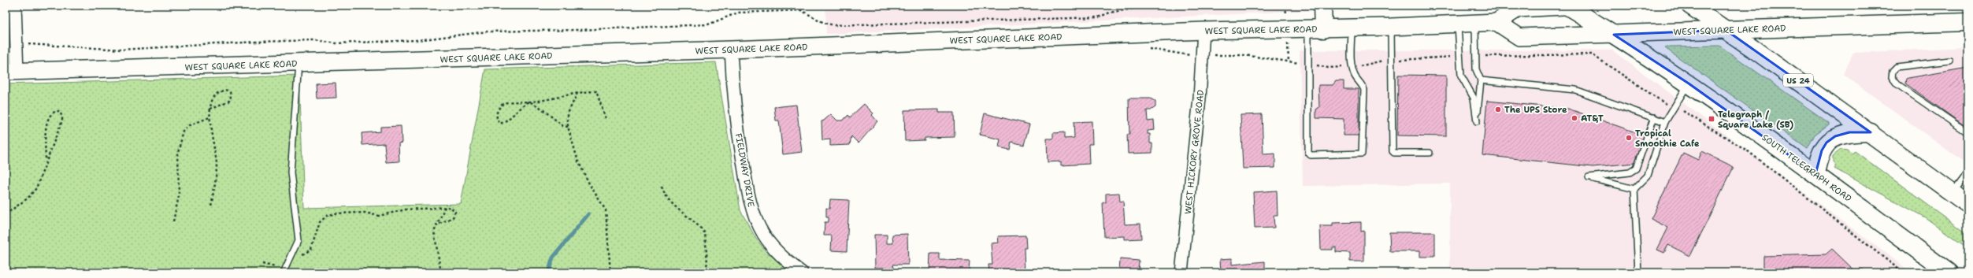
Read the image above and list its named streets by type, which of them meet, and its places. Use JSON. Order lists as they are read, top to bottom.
{
  "streets": {
    "highway": ["WEST SQUARE LAKE ROAD", "US 24", "SOUTH TELEGRAPH ROAD"],
    "street": ["WEST HICKORY GROVE ROAD", "FIELDWAY DRIVE"]
  },
  "crossings": [
    ["WEST SQUARE LAKE ROAD", "US 24"],
    ["WEST SQUARE LAKE ROAD", "WEST HICKORY GROVE ROAD"],
    ["WEST SQUARE LAKE ROAD", "SOUTH TELEGRAPH ROAD"],
    ["WEST SQUARE LAKE ROAD", "FIELDWAY DRIVE"]
  ],
  "places": {
    "other": ["The UPS Store", "AT&T", "Tropical Smoothie Cafe"],
    "transit": ["Telegraph / Square Lake (SB)"]
  }
}
